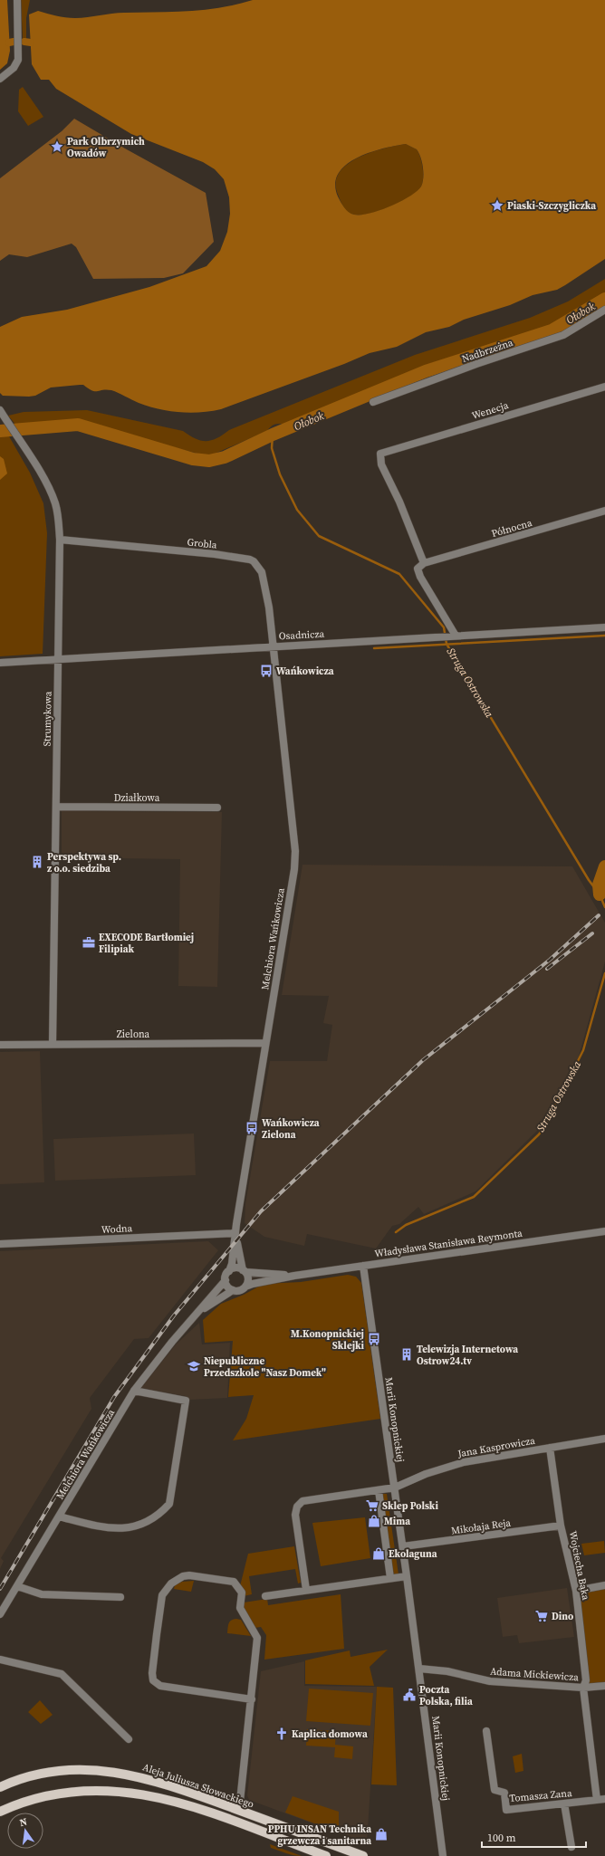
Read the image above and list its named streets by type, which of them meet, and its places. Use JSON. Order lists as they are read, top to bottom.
{
  "streets": {
    "main road": ["Aleja Juliusza Słowackiego"],
    "street": [
      "Nadbrzeżna",
      "Wenecja",
      "Północna",
      "Grobla",
      "Osadnicza",
      "Strumykowa",
      "Działkowa",
      "Melchiora Wańkowicza",
      "Zielona",
      "Wodna",
      "Władysława Stanisława Reymonta",
      "Marii Konopnickiej",
      "Jana Kasprowicza",
      "Mikołaja Reja",
      "Wojciecha Bąka",
      "Adama Mickiewicza",
      "Tomasza Zana"
    ]
  },
  "crossings": [
    ["Wenecja", "Północna"],
    ["Grobla", "Osadnicza"],
    ["Grobla", "Strumykowa"],
    ["Grobla", "Melchiora Wańkowicza"],
    ["Osadnicza", "Strumykowa"],
    ["Osadnicza", "Melchiora Wańkowicza"],
    ["Strumykowa", "Działkowa"],
    ["Strumykowa", "Zielona"],
    ["Melchiora Wańkowicza", "Zielona"],
    ["Melchiora Wańkowicza", "Wodna"],
    ["Melchiora Wańkowicza", "Władysława Stanisława Reymonta"],
    ["Władysława Stanisława Reymonta", "Marii Konopnickiej"],
    ["Marii Konopnickiej", "Jana Kasprowicza"],
    ["Marii Konopnickiej", "Mikołaja Reja"],
    ["Marii Konopnickiej", "Adama Mickiewicza"],
    ["Jana Kasprowicza", "Wojciecha Bąka"],
    ["Mikołaja Reja", "Wojciecha Bąka"],
    ["Wojciecha Bąka", "Adama Mickiewicza"]
  ],
  "water": ["Ołobok", "Struga Ostrowska"],
  "places": {
    "place": ["Park Olbrzymich Owadów", "Piaski-Szczygliczka"],
    "bus stop": ["Wańkowicza", "Wańkowicza Zielona", "M.Konopnickiej Sklejki"],
    "building": ["Perspektywa sp. z o.o. siedziba", "Telewizja Internetowa Ostrow24.tv"],
    "office": ["EXECODE Bartłomiej Filipiak"],
    "school or university": ["Niepubliczne Przedszkole \"Nasz Domek\""],
    "supermarket": ["Sklep Polski", "Dino"],
    "shop": ["Mima", "Ekolaguna", "PPHU INSAN Technika grzewcza i sanitarna"],
    "public building": ["Poczta Polska, filia"],
    "church": ["Kaplica domowa"]
  },
  "scale_bar": "100 m",
  "north": "top"
}
